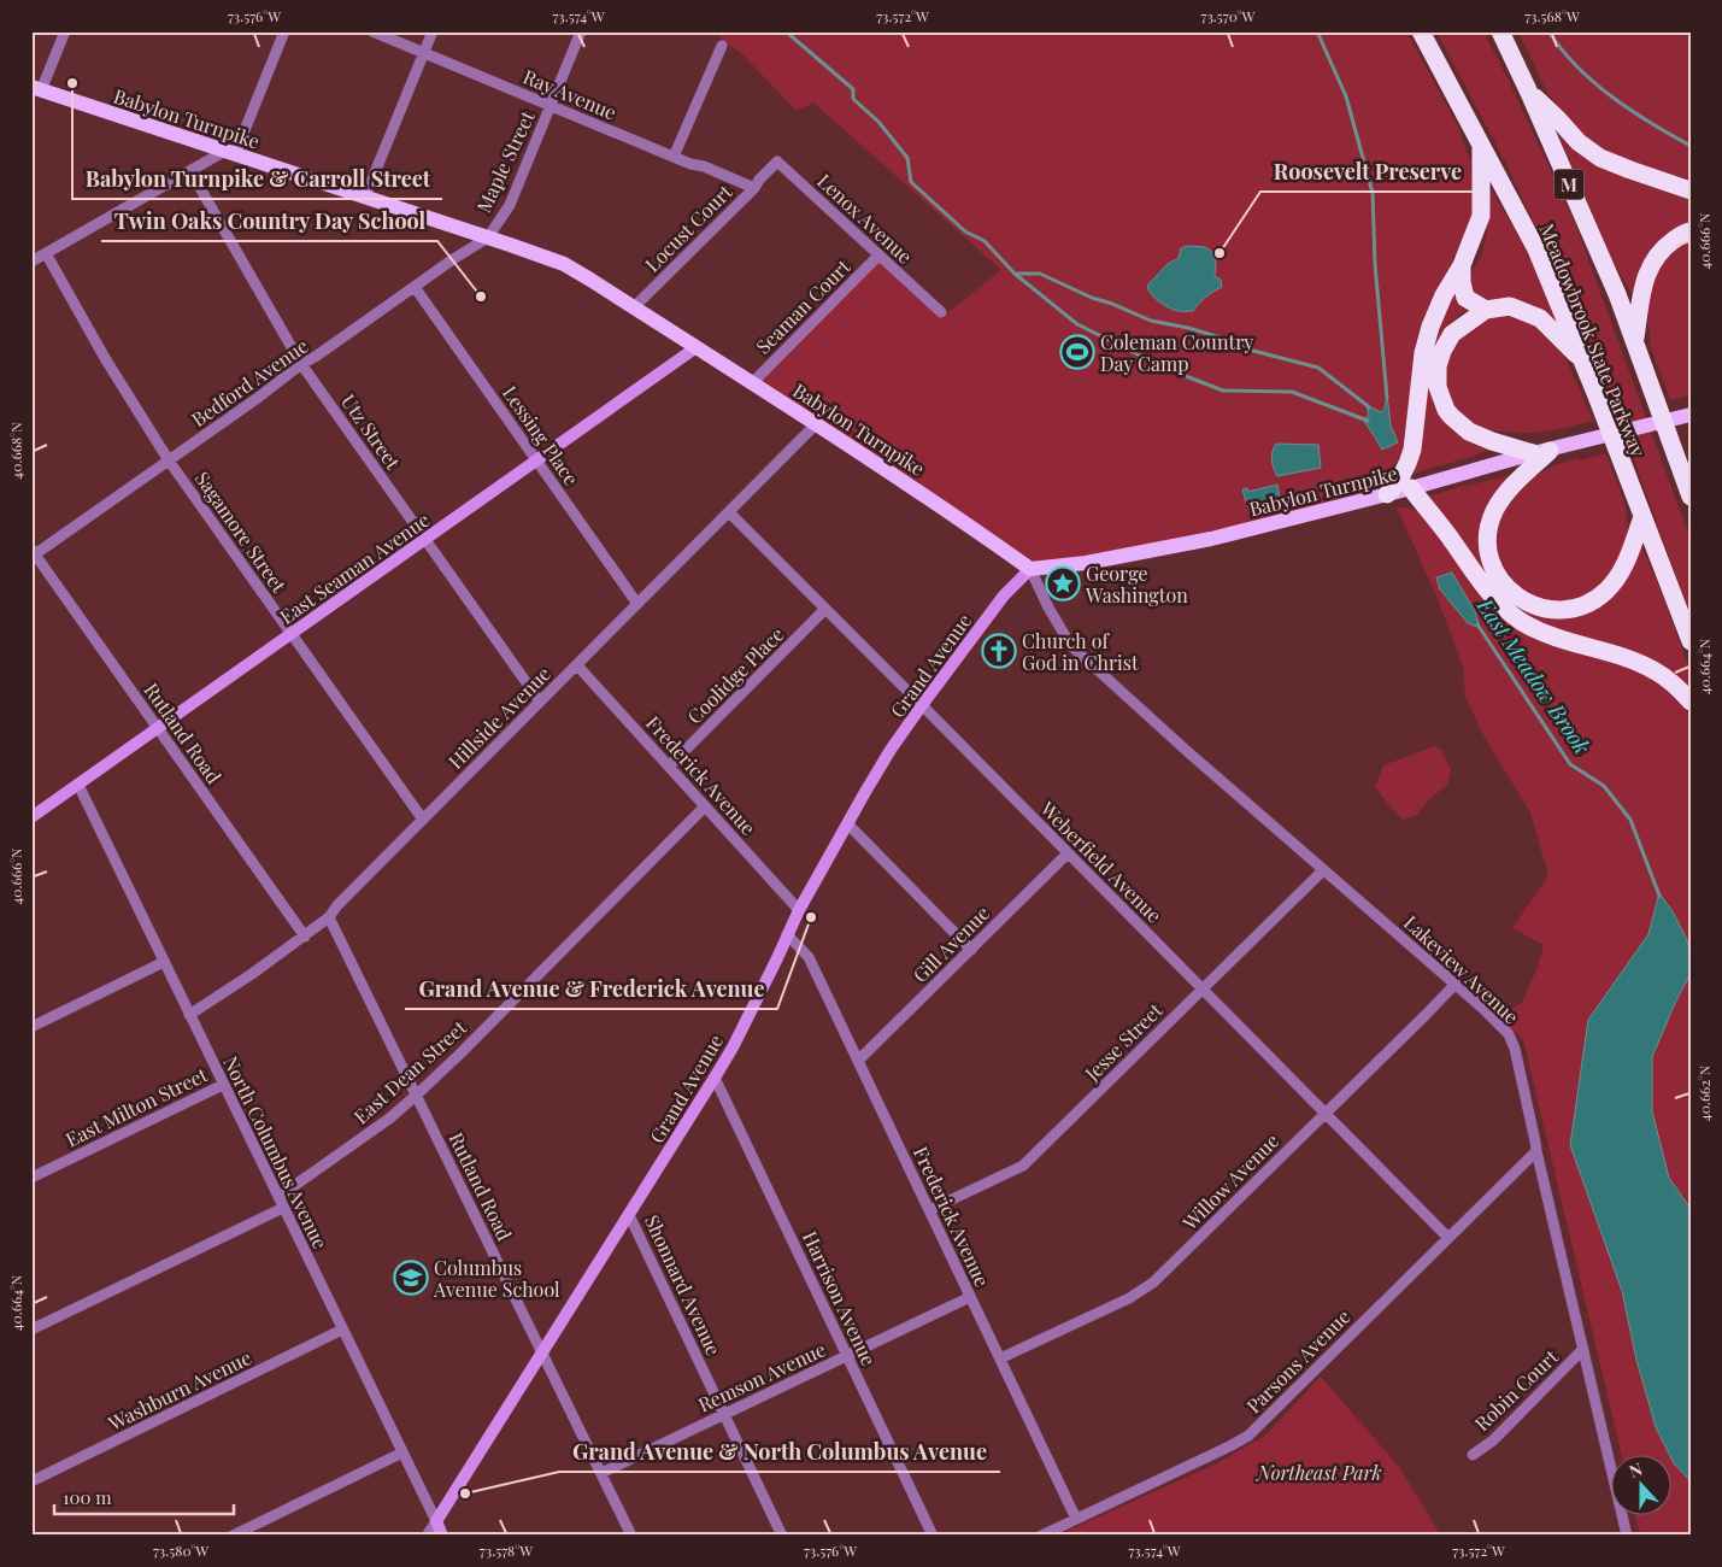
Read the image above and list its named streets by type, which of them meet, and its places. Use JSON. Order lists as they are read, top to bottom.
{
  "streets": {
    "highway": ["M", "Meadowbrook State Parkway"],
    "main road": ["Babylon Turnpike"],
    "street": [
      "Ray Avenue",
      "Maple Street",
      "Lenox Avenue",
      "Locust Court",
      "Seaman Court",
      "Bedford Avenue",
      "Utz Street",
      "Lessing Place",
      "Sagamore Street",
      "East Seaman Avenue",
      "Grand Avenue",
      "Coolidge Place",
      "Hillside Avenue",
      "Rutland Road",
      "Frederick Avenue",
      "Weberfield Avenue",
      "Gill Avenue",
      "Lakeview Avenue",
      "Jesse Street",
      "East Dean Street",
      "East Milton Street",
      "North Columbus Avenue",
      "Willow Avenue",
      "Shonnard Avenue",
      "Harrison Avenue",
      "Parsons Avenue",
      "Remson Avenue",
      "Washburn Avenue",
      "Robin Court"
    ]
  },
  "crossings": [
    ["Ray Avenue", "Maple Street"],
    ["Ray Avenue", "Locust Court"],
    ["Babylon Turnpike", "Maple Street"],
    ["Babylon Turnpike", "Locust Court"],
    ["Babylon Turnpike", "Seaman Court"],
    ["Babylon Turnpike", "Bedford Avenue"],
    ["Babylon Turnpike", "East Seaman Avenue"],
    ["Babylon Turnpike", "Grand Avenue"],
    ["Babylon Turnpike", "Hillside Avenue"],
    ["Babylon Turnpike", "Lakeview Avenue"],
    ["Maple Street", "Bedford Avenue"],
    ["Lenox Avenue", "Locust Court"],
    ["Lenox Avenue", "Seaman Court"],
    ["Bedford Avenue", "Utz Street"],
    ["Bedford Avenue", "Lessing Place"],
    ["Bedford Avenue", "Sagamore Street"],
    ["Bedford Avenue", "Rutland Road"],
    ["Utz Street", "East Seaman Avenue"],
    ["Utz Street", "Hillside Avenue"],
    ["Lessing Place", "East Seaman Avenue"],
    ["Lessing Place", "Hillside Avenue"],
    ["Sagamore Street", "East Seaman Avenue"],
    ["Sagamore Street", "Hillside Avenue"],
    ["East Seaman Avenue", "Rutland Road"],
    ["East Seaman Avenue", "North Columbus Avenue"],
    ["Grand Avenue", "Rutland Road"],
    ["Grand Avenue", "Frederick Avenue"],
    ["Grand Avenue", "Weberfield Avenue"],
    ["Grand Avenue", "Lakeview Avenue"],
    ["Grand Avenue", "North Columbus Avenue"],
    ["Grand Avenue", "Shonnard Avenue"],
    ["Grand Avenue", "Harrison Avenue"],
    ["Coolidge Place", "Frederick Avenue"],
    ["Coolidge Place", "Weberfield Avenue"],
    ["Hillside Avenue", "Rutland Road"],
    ["Hillside Avenue", "Frederick Avenue"],
    ["Hillside Avenue", "Weberfield Avenue"],
    ["Hillside Avenue", "North Columbus Avenue"],
    ["Rutland Road", "East Dean Street"],
    ["Rutland Road", "Remson Avenue"],
    ["Frederick Avenue", "Gill Avenue"],
    ["Frederick Avenue", "Jesse Street"],
    ["Frederick Avenue", "East Dean Street"],
    ["Frederick Avenue", "Willow Avenue"],
    ["Frederick Avenue", "Parsons Avenue"],
    ["Frederick Avenue", "Remson Avenue"],
    ["Weberfield Avenue", "Gill Avenue"],
    ["Weberfield Avenue", "Jesse Street"],
    ["Weberfield Avenue", "Willow Avenue"],
    ["Weberfield Avenue", "Parsons Avenue"],
    ["Lakeview Avenue", "Jesse Street"],
    ["Lakeview Avenue", "Willow Avenue"],
    ["Lakeview Avenue", "Parsons Avenue"],
    ["Lakeview Avenue", "Robin Court"],
    ["East Dean Street", "North Columbus Avenue"],
    ["East Milton Street", "North Columbus Avenue"],
    ["North Columbus Avenue", "Washburn Avenue"],
    ["Shonnard Avenue", "Remson Avenue"],
    ["Harrison Avenue", "Remson Avenue"]
  ],
  "water": ["East Meadow Brook"],
  "parks": ["Northeast Park"],
  "places": {
    "other": [
      "Babylon Turnpike & Carroll Street",
      "Roosevelt Preserve",
      "Twin Oaks Country Day School",
      "Grand Avenue & Frederick Avenue",
      "Grand Avenue & North Columbus Avenue"
    ],
    "sports": ["Coleman Country Day Camp"],
    "place": ["George Washington"],
    "church": ["Church of God in Christ"],
    "school or university": ["Columbus Avenue School"]
  },
  "scale_bar": "100 m",
  "north": "top",
  "coordinates": [
    "73.576°W",
    "73.574°W",
    "73.572°W",
    "73.570°W",
    "73.568°W",
    "40.666°N",
    "40.668°N",
    "40.664°N",
    "40.662°N",
    "73.580°W",
    "73.578°W"
  ]
}
